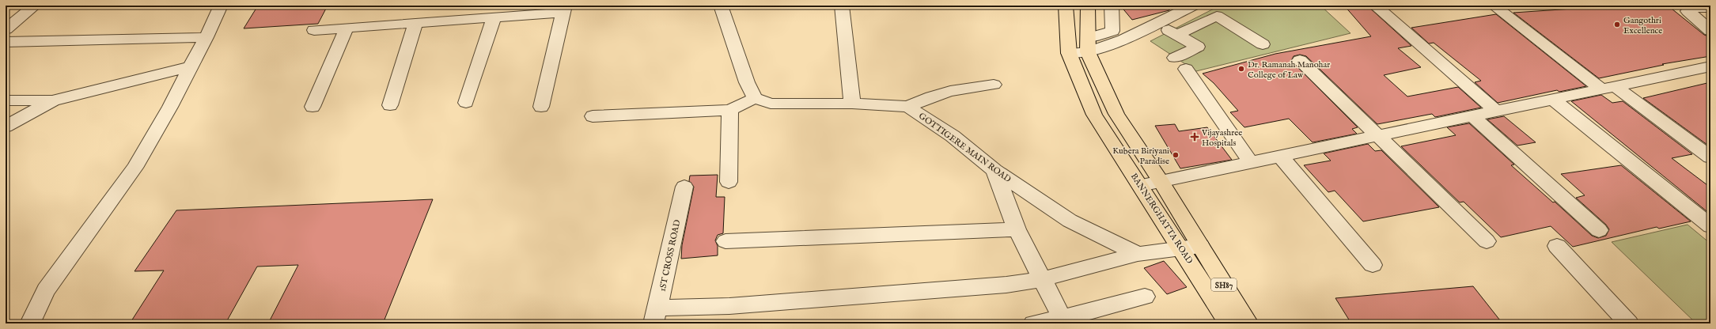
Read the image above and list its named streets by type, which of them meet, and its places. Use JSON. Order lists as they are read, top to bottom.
{
  "streets": {
    "main road": ["BANNERGHATTA ROAD", "SH87"],
    "street": ["GOTTIGERE MAIN ROAD", "1ST CROSS ROAD"]
  },
  "crossings": [
    ["GOTTIGERE MAIN ROAD", "BANNERGHATTA ROAD"]
  ],
  "places": {
    "other": ["Gangothri Excellence", "Dr. Ramanah Manohar College of Law", "Kubera Biriyani Paradise"],
    "health": ["Vijayashree Hospitals"]
  }
}
